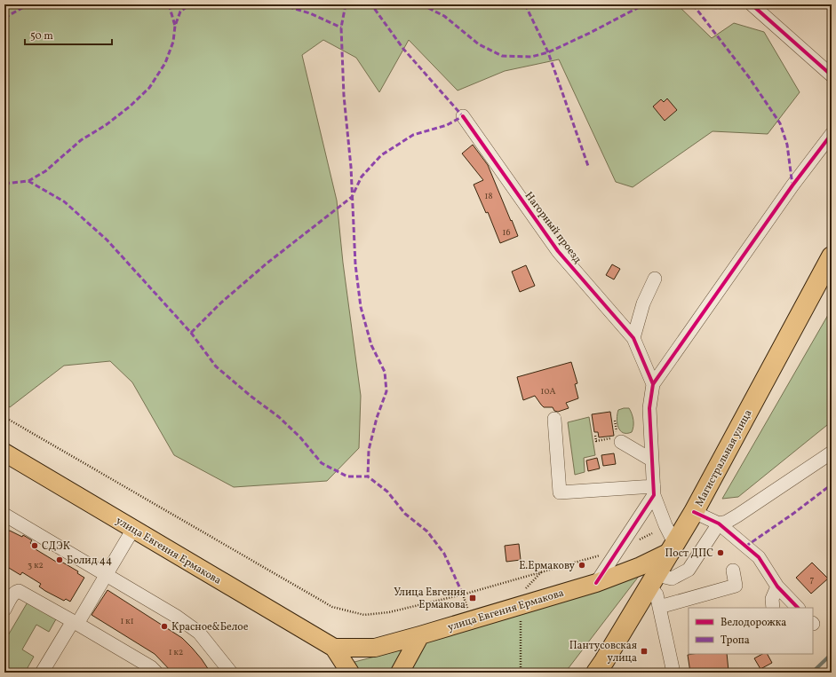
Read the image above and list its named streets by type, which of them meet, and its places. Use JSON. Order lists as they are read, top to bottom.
{
  "streets": {
    "highway": ["Магистральная улица"],
    "main road": ["улица Евгения Ермакова"],
    "street": ["Нагорный проезд"]
  },
  "crossings": [
    ["Магистральная улица", "улица Евгения Ермакова"]
  ],
  "places": {
    "other": [
      "СДЭК",
      "Пост ДПС",
      "Болид 44",
      "Е.Ермакову",
      "Красное&Белое"
    ],
    "transit": ["Улица Евгения Ермакова", "Пантусовская улица"]
  },
  "house_numbers": [
    "18",
    "16",
    "10А",
    "3 к2",
    "7",
    "1 к1",
    "1 к2"
  ],
  "legend": ["Велодорожка", "Тропа"],
  "scale_bar": "50 m"
}
